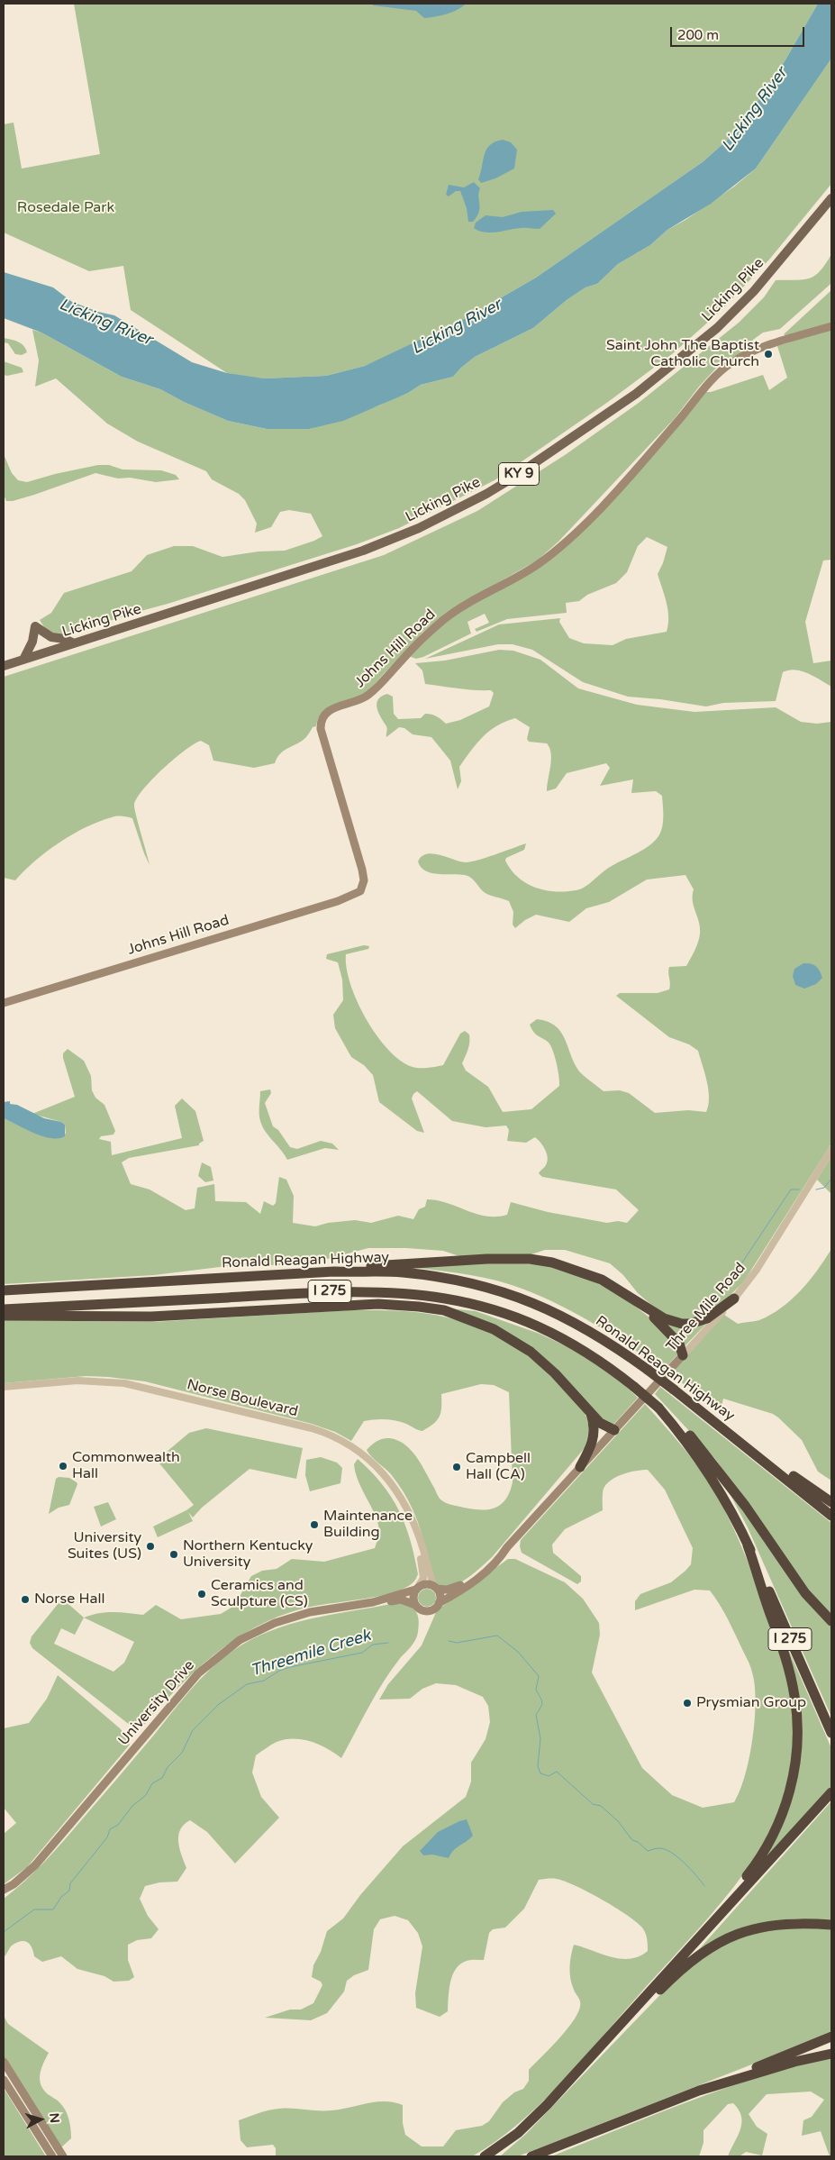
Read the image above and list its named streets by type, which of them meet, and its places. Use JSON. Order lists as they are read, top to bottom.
{
  "streets": {
    "highway": ["Ronald Reagan Highway", "I 275"],
    "main road": [
      "Licking Pike",
      "KY 9",
      "Johns Hill Road",
      "Three Mile Road",
      "University Drive"
    ],
    "street": ["Norse Boulevard"]
  },
  "crossings": [
    ["Three Mile Road", "Norse Boulevard"],
    ["Three Mile Road", "University Drive"],
    ["Norse Boulevard", "University Drive"]
  ],
  "water": ["Licking River", "Threemile Creek"],
  "parks": ["Rosedale Park"],
  "places": [
    "Saint John The Baptist Catholic Church",
    "Commonwealth Hall",
    "Campbell Hall (CA)",
    "Maintenance Building",
    "University Suites (US)",
    "Northern Kentucky University",
    "Ceramics and Sculpture (CS)",
    "Norse Hall",
    "Prysmian Group"
  ],
  "scale_bar": "200 m",
  "north": "right"
}
